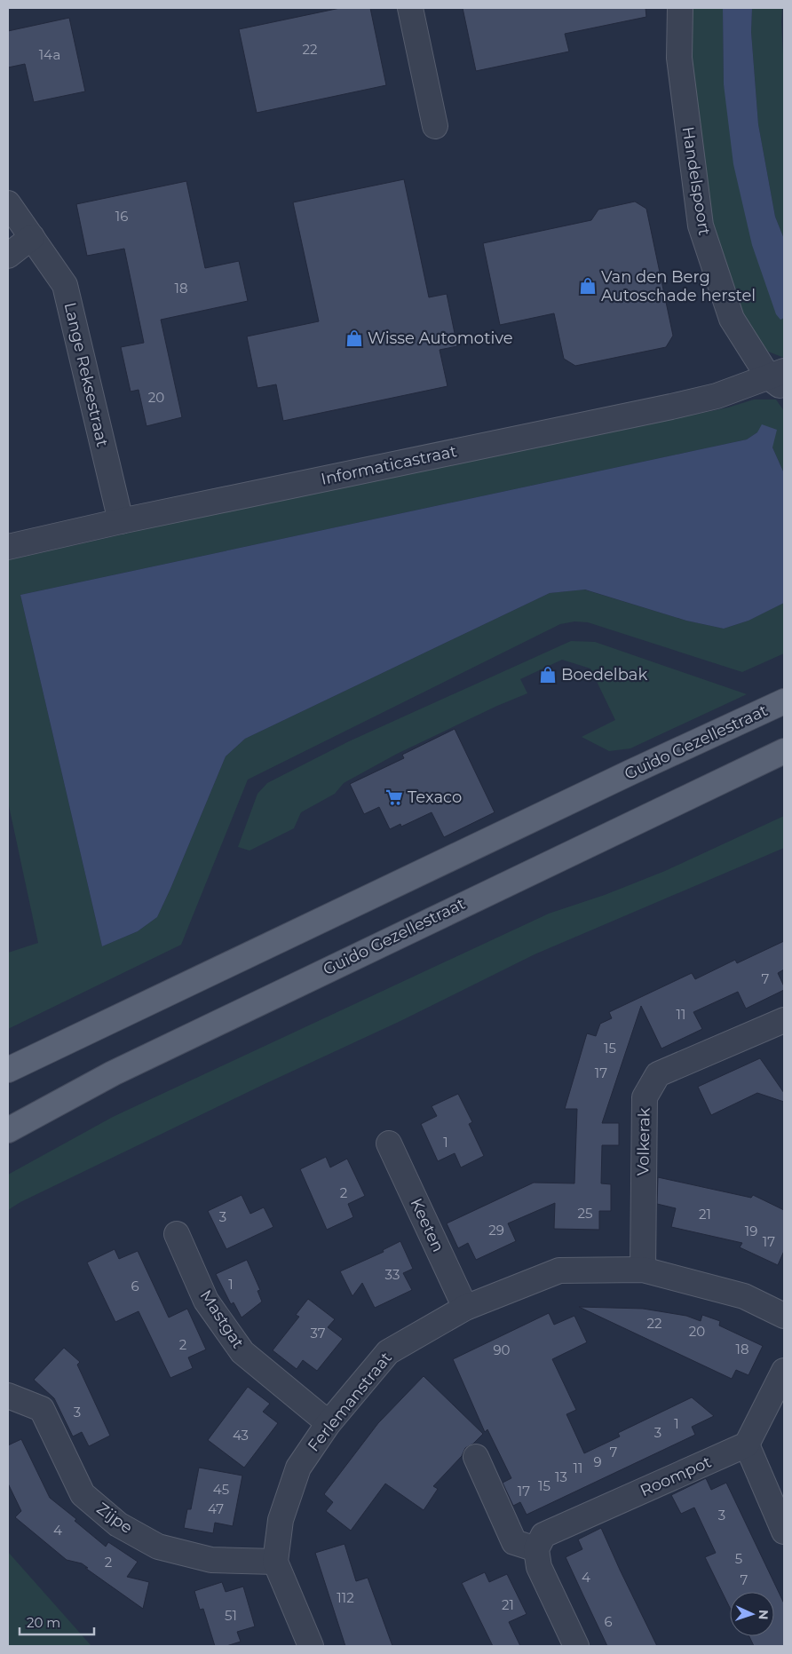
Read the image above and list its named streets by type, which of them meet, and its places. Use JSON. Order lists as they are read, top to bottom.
{
  "streets": {
    "main road": ["Guido Gezellestraat"],
    "street": [
      "Handelspoort",
      "Lange Reksestraat",
      "Informaticastraat",
      "Volkerak",
      "Keeten",
      "Mastgat",
      "Ferlemanstraat",
      "Roompot",
      "Zijpe"
    ]
  },
  "crossings": [
    ["Handelspoort", "Informaticastraat"],
    ["Lange Reksestraat", "Informaticastraat"],
    ["Volkerak", "Ferlemanstraat"],
    ["Keeten", "Ferlemanstraat"],
    ["Mastgat", "Ferlemanstraat"],
    ["Ferlemanstraat", "Zijpe"]
  ],
  "places": {
    "shop": ["Van den Berg Autoschade herstel", "Wisse Automotive", "Boedelbak"],
    "supermarket": ["Texaco"]
  },
  "house_numbers": [
    "22",
    "14a",
    "16",
    "18",
    "20",
    "7",
    "11",
    "15",
    "17",
    "1",
    "2",
    "25",
    "21",
    "3",
    "29",
    "19",
    "17",
    "33",
    "1",
    "6",
    "22",
    "20",
    "37",
    "2",
    "18",
    "90",
    "3",
    "1",
    "3",
    "43",
    "7",
    "9",
    "11",
    "13",
    "15",
    "45",
    "17",
    "47",
    "3",
    "4",
    "5",
    "2",
    "4",
    "7",
    "112",
    "21",
    "51",
    "6"
  ],
  "scale_bar": "20 m",
  "north": "right"
}
